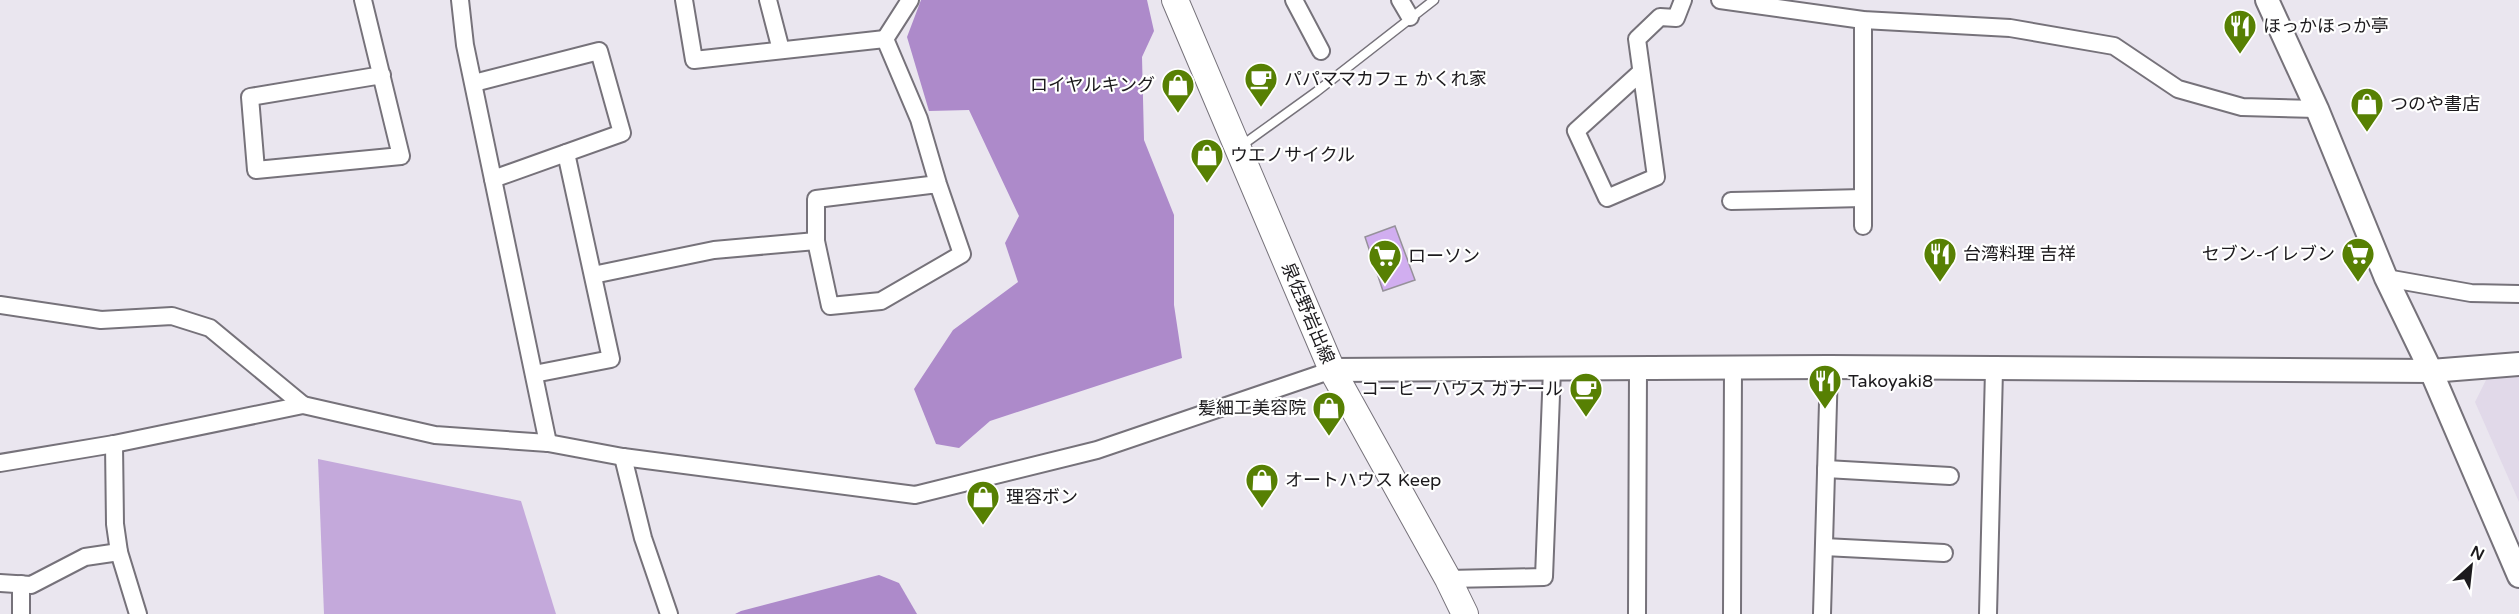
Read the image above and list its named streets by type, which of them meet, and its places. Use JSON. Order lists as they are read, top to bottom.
{
  "streets": {
    "main road": ["泉佐野岩出線"]
  },
  "places": {
    "restaurant": ["ほっかほっか亭", "台湾料理 吉祥", "Takoyaki8"],
    "cafe": ["パパママカフェ かくれ家", "コーヒーハウス ガナール"],
    "shop": [
      "ロイヤルキング",
      "つのや書店",
      "ウエノサイクル",
      "髪細工美容院",
      "オートハウス Keep",
      "理容ボン"
    ],
    "supermarket": ["セブン-イレブン", "ローソン"]
  },
  "north": "top right"
}
